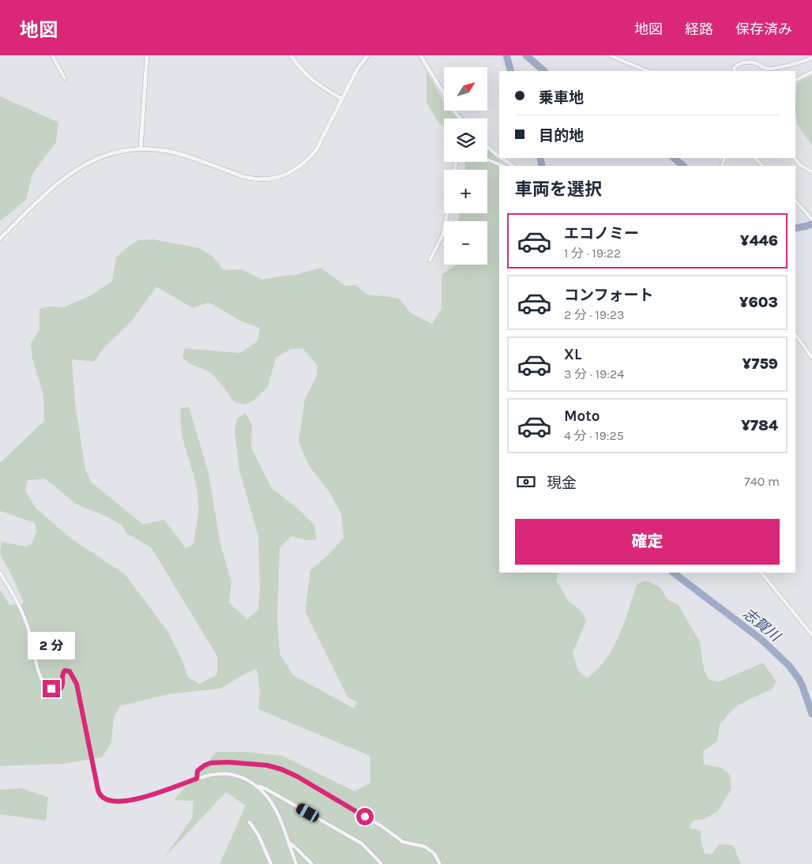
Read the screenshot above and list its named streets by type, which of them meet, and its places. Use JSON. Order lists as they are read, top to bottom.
{
  "water": ["志賀川"],
  "north": "top right",
  "page": {
    "header": "地図",
    "nav": ["地図", "経路", "保存済み"],
    "map_buttons": ["+", "−"],
    "banner": ["乗車地", "目的地"],
    "heading": "車両を選択",
    "list": [
      {
        "name": "エコノミー",
        "note": "1 分 · 19:22",
        "value": "¥446"
      },
      {
        "name": "コンフォート",
        "note": "2 分 · 19:23",
        "value": "¥603"
      },
      {
        "name": "XL",
        "note": "3 分 · 19:24",
        "value": "¥759"
      },
      {
        "name": "Moto",
        "note": "4 分 · 19:25",
        "value": "¥784"
      }
    ],
    "pay": ["現金", "740 m"],
    "buttons": "確定",
    "bubble": "2 分"
  }
}
